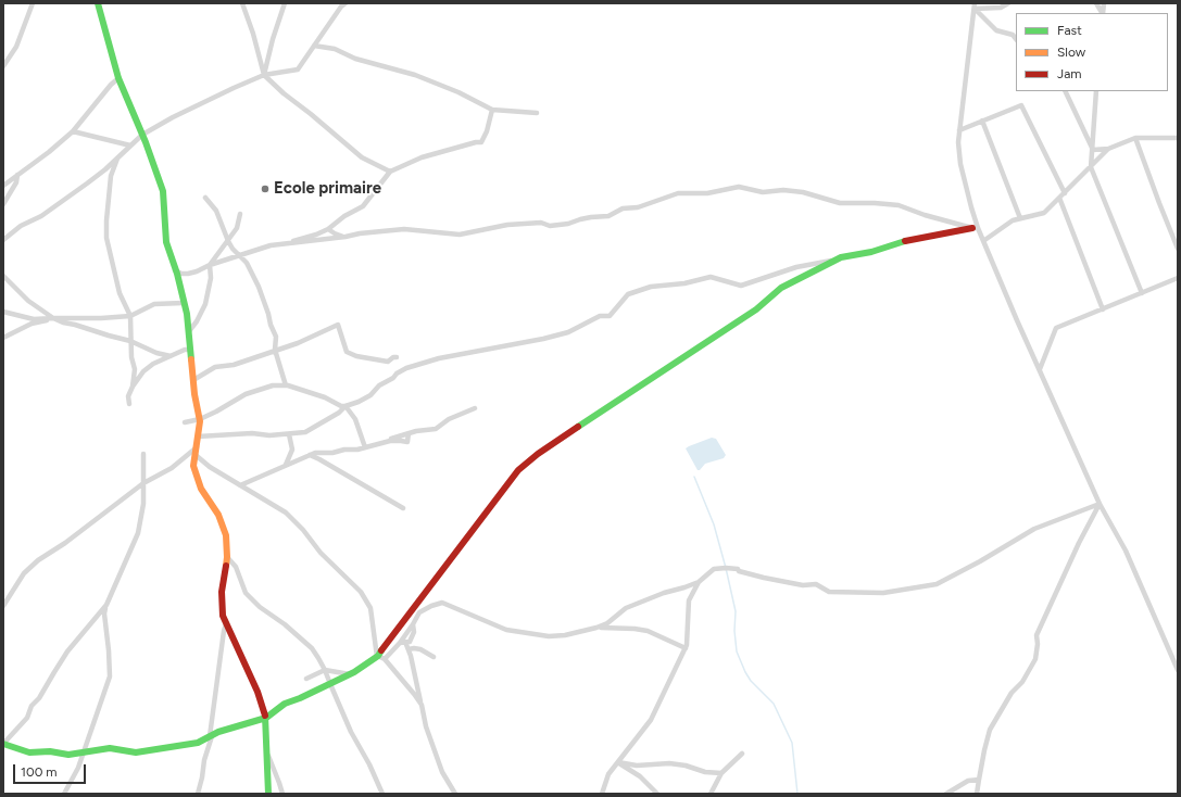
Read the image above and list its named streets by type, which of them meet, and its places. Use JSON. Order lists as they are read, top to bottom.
{
  "places": ["Ecole primaire"],
  "legend": ["Fast", "Slow", "Jam"],
  "scale_bar": "100 m"
}
